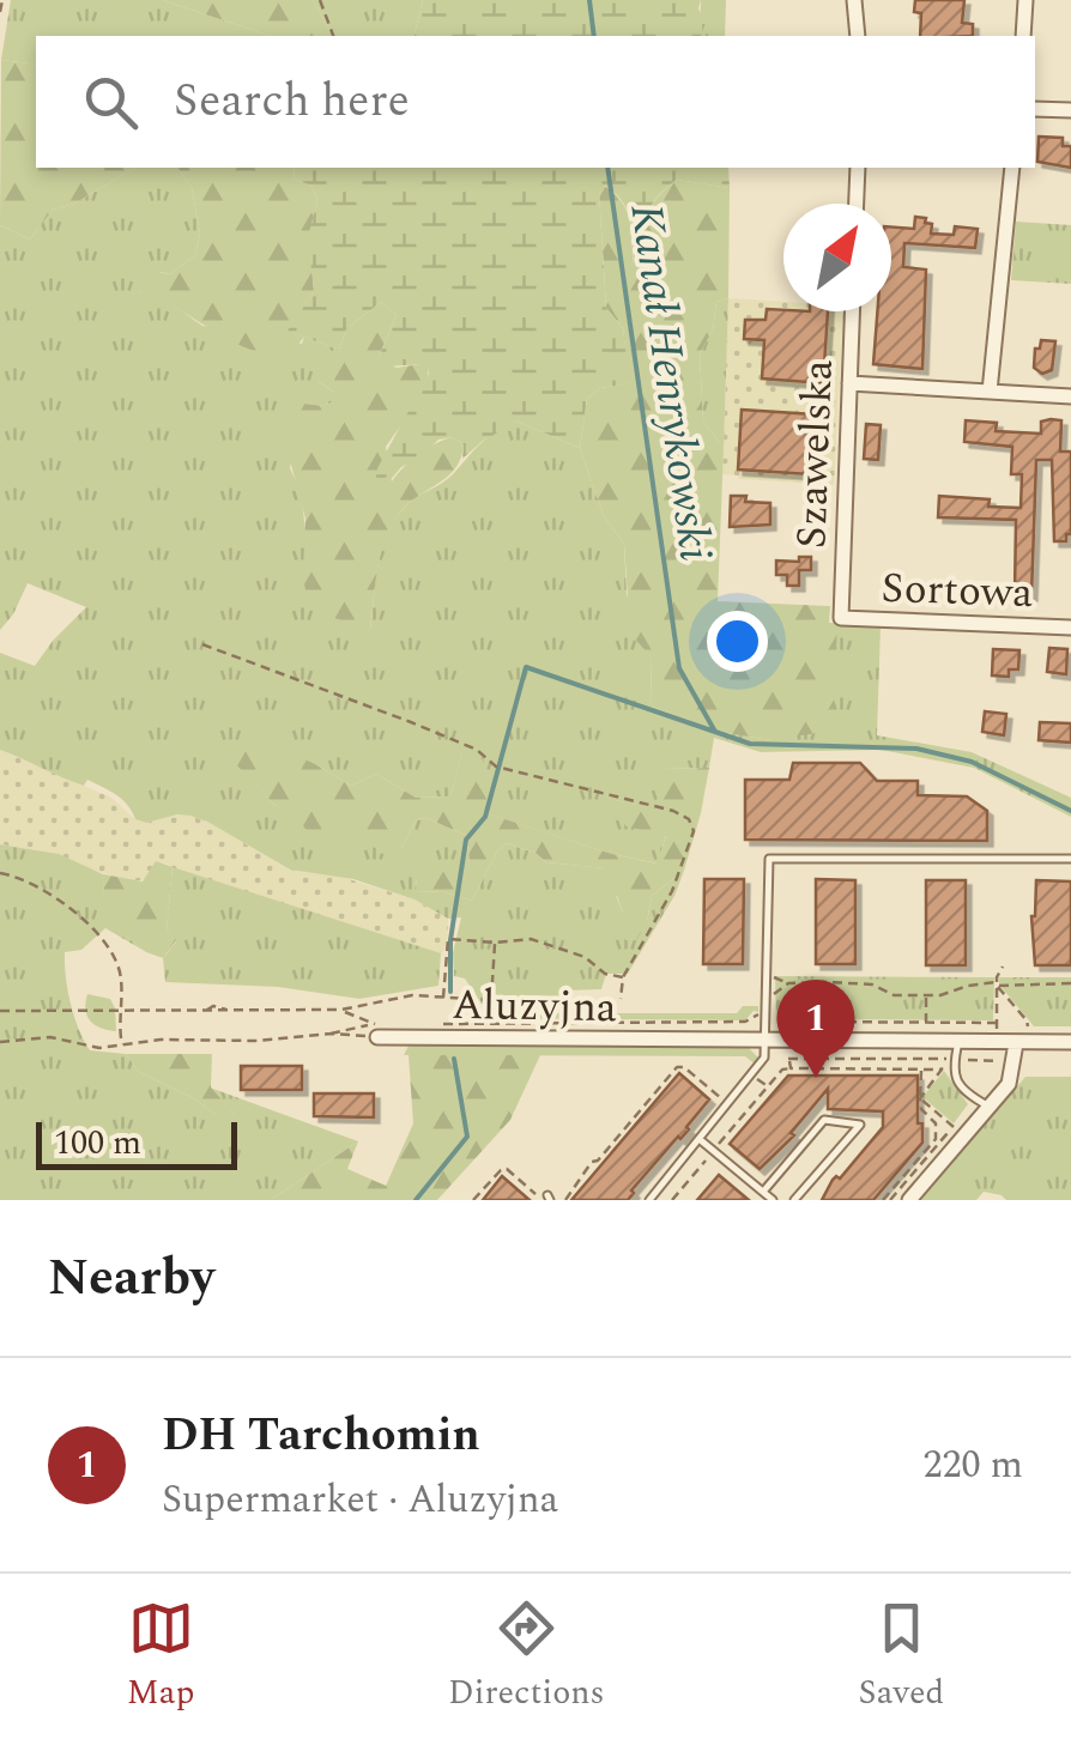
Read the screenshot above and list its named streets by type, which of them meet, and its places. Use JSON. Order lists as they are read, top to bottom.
{
  "streets": {
    "street": ["Szawelska", "Sortowa", "Aluzyjna"]
  },
  "crossings": [
    ["Szawelska", "Sortowa"]
  ],
  "water": ["Kanał Henrykowski"],
  "scale_bar": "100 m",
  "north": "top right",
  "page": {
    "search": "Search here",
    "pins": "1",
    "scale": "100 m",
    "heading": "Nearby",
    "list": [
      {
        "mark": "1",
        "name": "DH Tarchomin",
        "note": "Supermarket · Aluzyjna",
        "value": "220 m"
      }
    ],
    "nav": ["Map", "Directions", "Saved"]
  }
}
